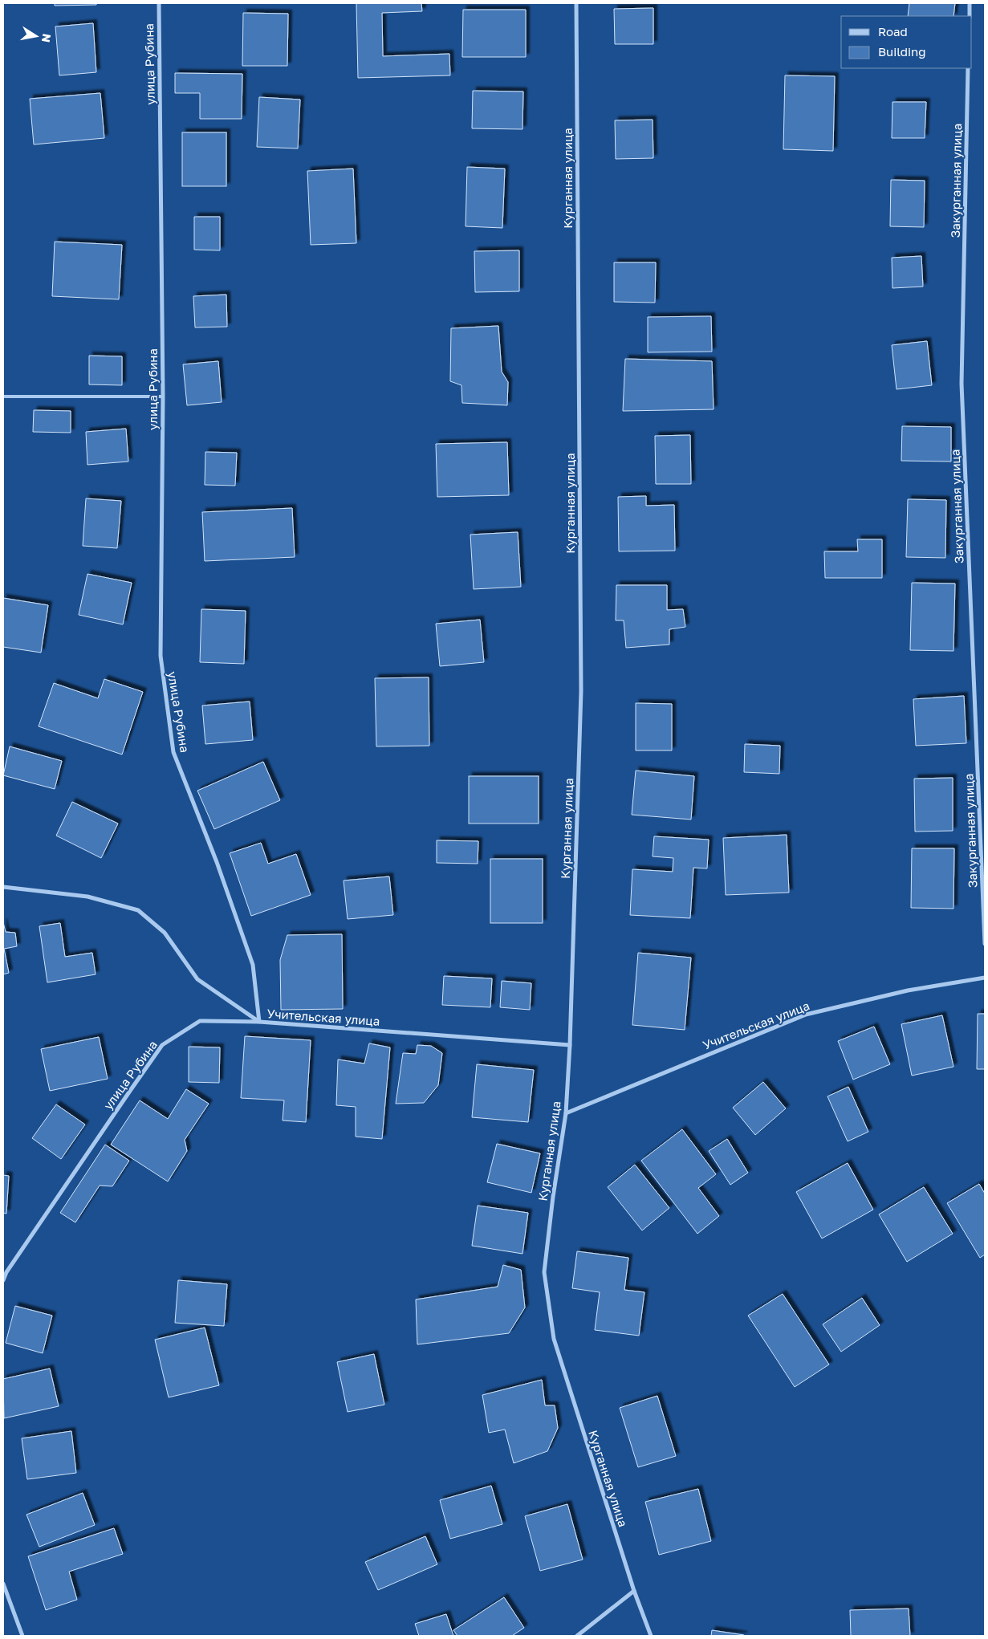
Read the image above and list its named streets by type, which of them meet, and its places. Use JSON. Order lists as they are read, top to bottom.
{
  "streets": {
    "street": [
      "улица Рубина",
      "Курганная улица",
      "Закурганная улица",
      "Учительская улица"
    ]
  },
  "crossings": [
    ["улица Рубина", "Учительская улица"],
    ["Курганная улица", "Учительская улица"]
  ],
  "legend": ["Road", "Building"],
  "north": "right"
}
